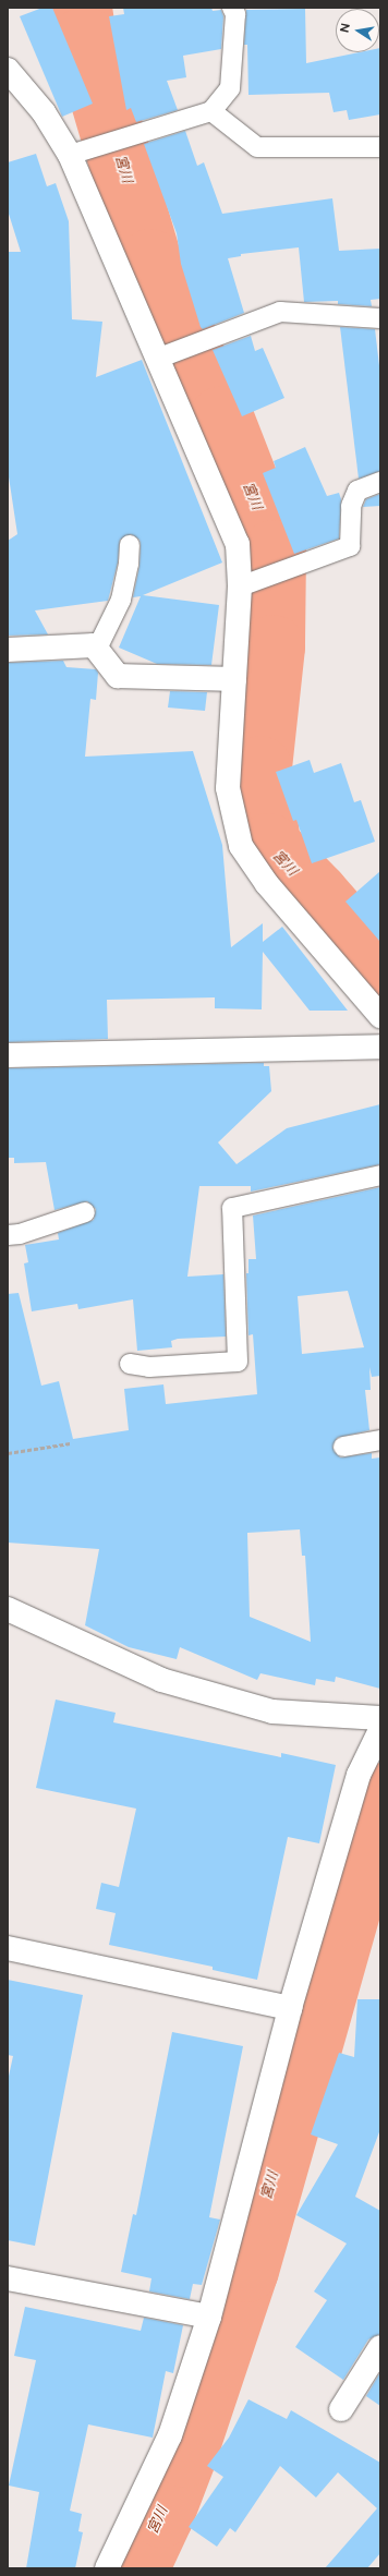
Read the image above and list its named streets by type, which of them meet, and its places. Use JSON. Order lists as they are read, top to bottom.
{
  "water": ["宮川"],
  "north": "left"
}
